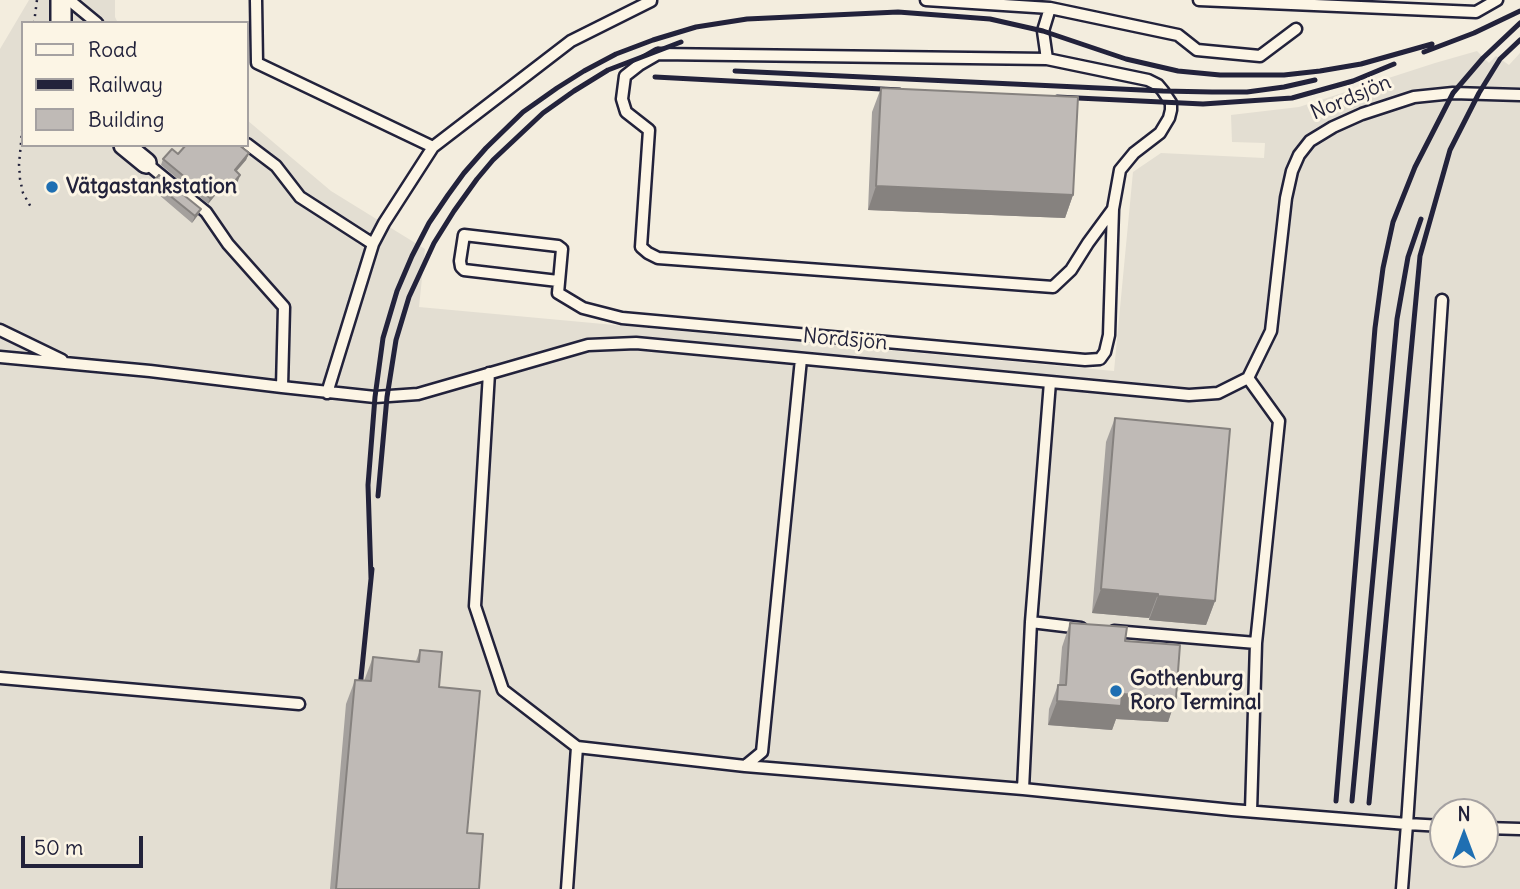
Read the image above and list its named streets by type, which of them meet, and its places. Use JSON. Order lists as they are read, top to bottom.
{
  "streets": {
    "lane": ["Nordsjön"]
  },
  "places": ["Vätgastankstation", "Gothenburg Roro Terminal"],
  "legend": ["Road", "Railway", "Building"],
  "scale_bar": "50 m",
  "north": "top"
}
